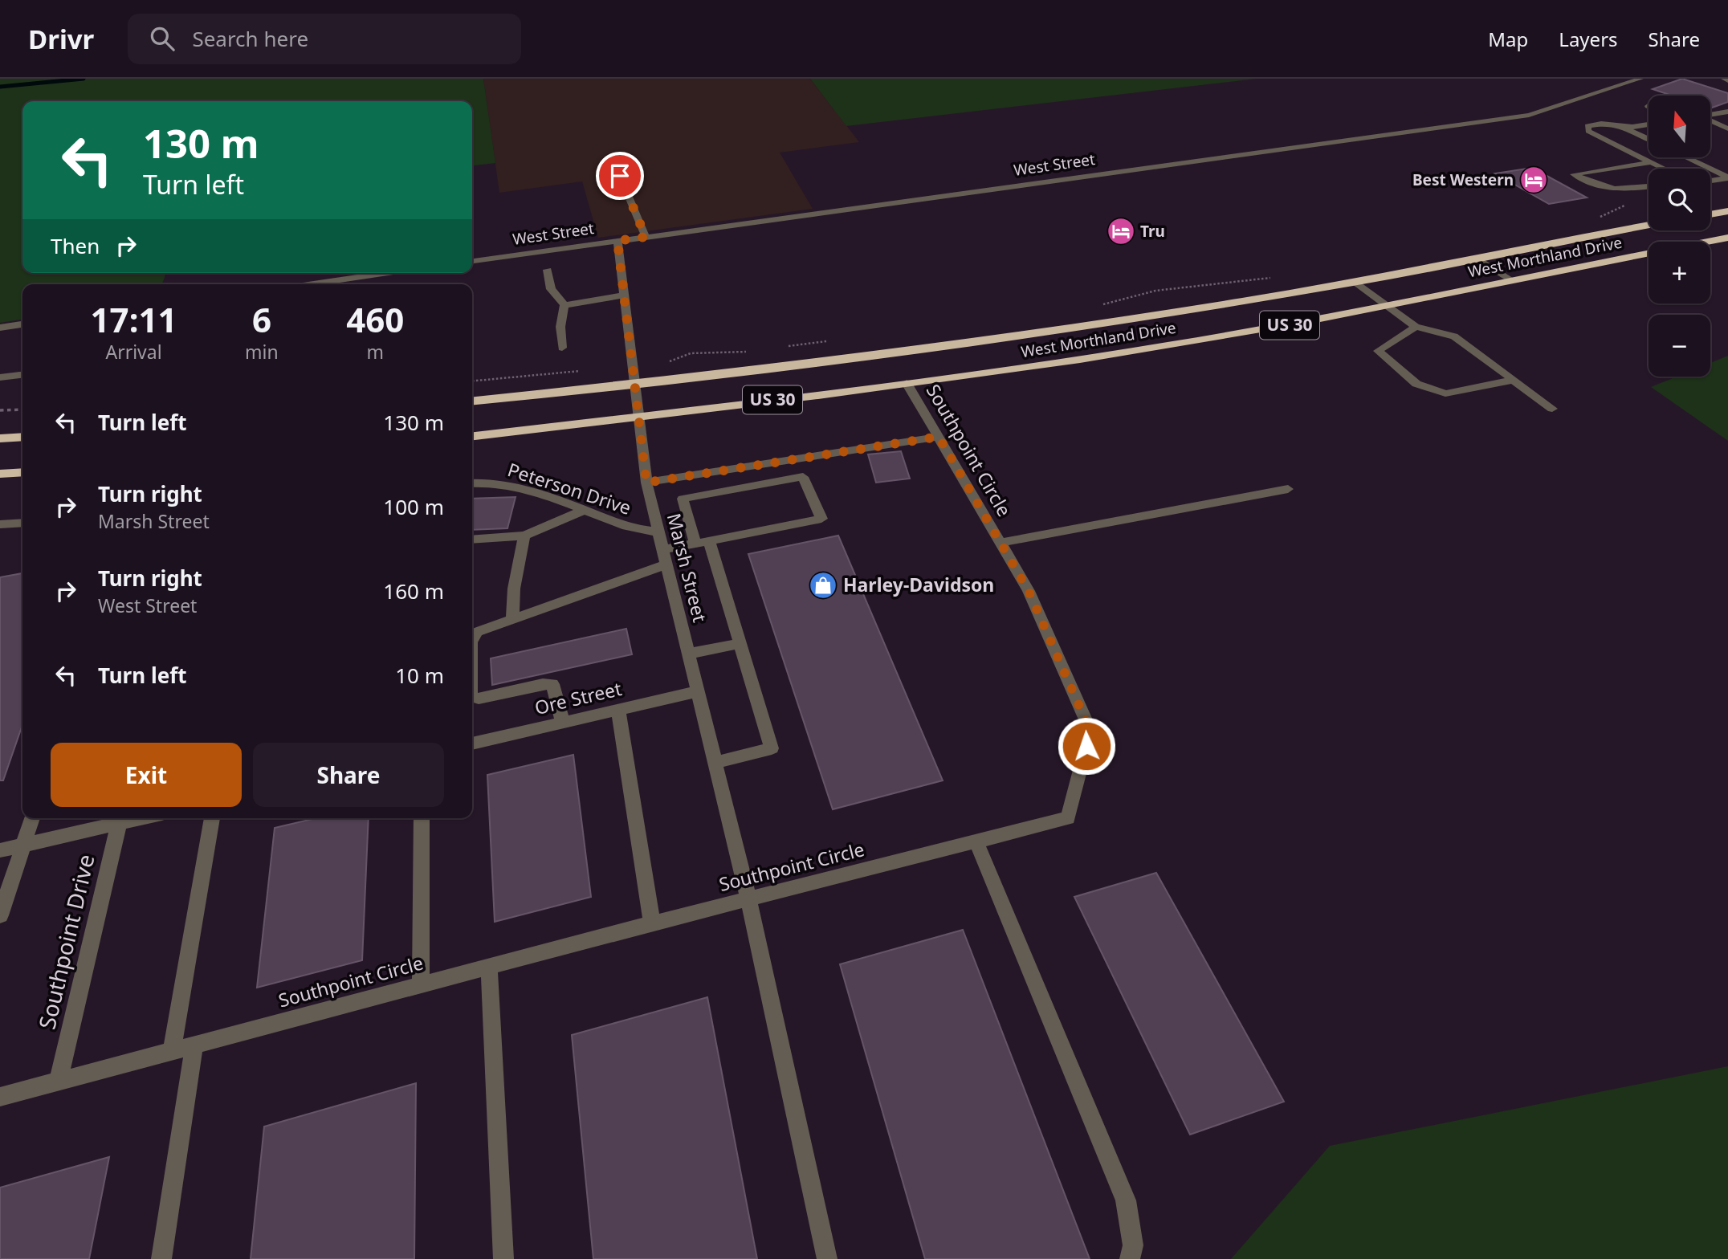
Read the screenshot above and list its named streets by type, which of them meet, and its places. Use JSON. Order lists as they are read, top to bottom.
{
  "streets": {
    "highway": ["West Morthland Drive", "US 30"],
    "street": [
      "West Street",
      "Southpoint Circle",
      "Peterson Drive",
      "Marsh Street",
      "Ore Street",
      "Southpoint Drive"
    ]
  },
  "crossings": [
    ["West Street", "Marsh Street"],
    ["West Morthland Drive", "Southpoint Circle"],
    ["West Morthland Drive", "Marsh Street"],
    ["Southpoint Circle", "Marsh Street"],
    ["Southpoint Circle", "Southpoint Drive"],
    ["Peterson Drive", "Marsh Street"],
    ["Marsh Street", "Ore Street"]
  ],
  "places": {
    "hotel": ["Best Western", "Tru"],
    "shop": ["Harley-Davidson"]
  },
  "north": "top",
  "page": {
    "header": "Drivr",
    "search": "Search here",
    "nav": ["Map", "Layers", "Share"],
    "map_buttons": ["+", "−"],
    "turn": ["130 m", "Turn left"],
    "then": "Then",
    "eta": [
      "17:11",
      "Arrival",
      "6",
      "min",
      "460",
      "m"
    ],
    "list": [
      {
        "name": "Turn left",
        "value": "130 m"
      },
      {
        "name": "Turn right",
        "note": "Marsh Street",
        "value": "100 m"
      },
      {
        "name": "Turn right",
        "note": "West Street",
        "value": "160 m"
      },
      {
        "name": "Turn left",
        "value": "10 m"
      }
    ],
    "buttons": ["Exit", "Share"]
  }
}
